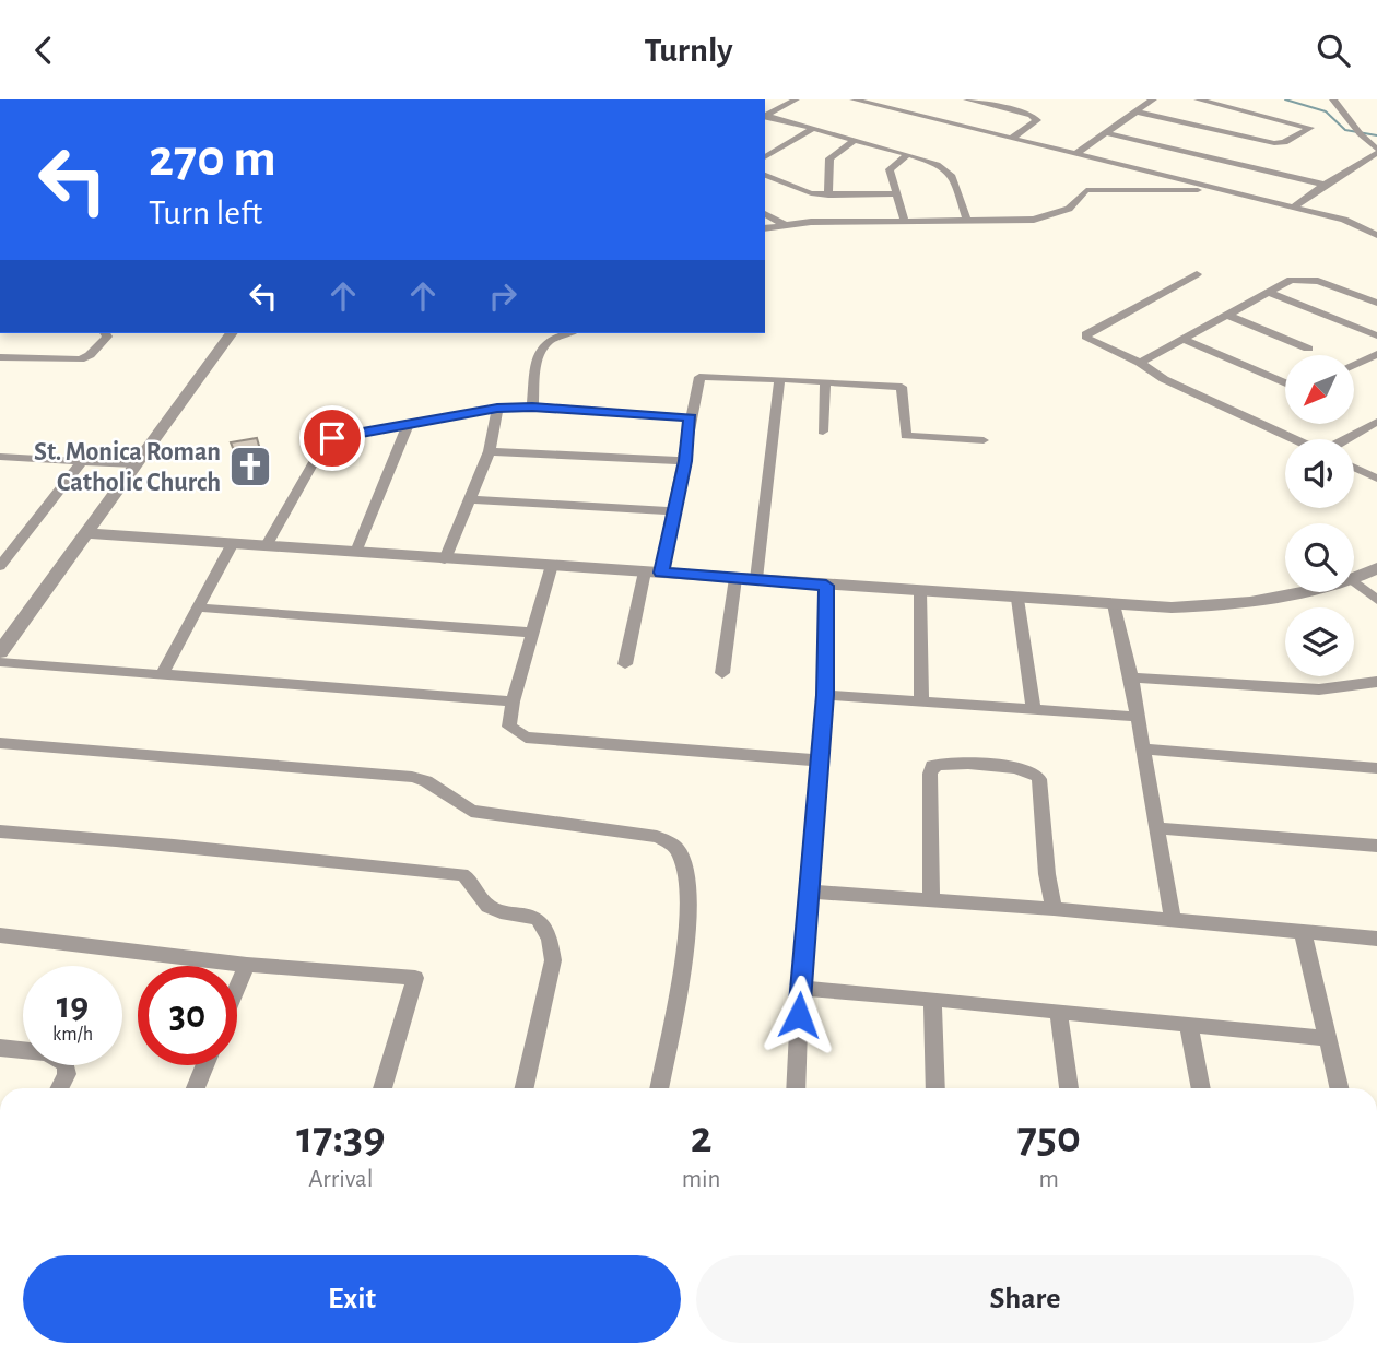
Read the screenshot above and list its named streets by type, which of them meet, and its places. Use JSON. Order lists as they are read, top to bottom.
{
  "places": {
    "church": ["St. Monica Roman Catholic Church"]
  },
  "north": "bottom left",
  "page": {
    "header": "Turnly",
    "turn": ["270 m", "Turn left"],
    "speed": "19 km/h",
    "limit": "30",
    "eta": [
      "17:39",
      "Arrival",
      "2",
      "min",
      "750",
      "m"
    ],
    "buttons": ["Exit", "Share"]
  }
}
